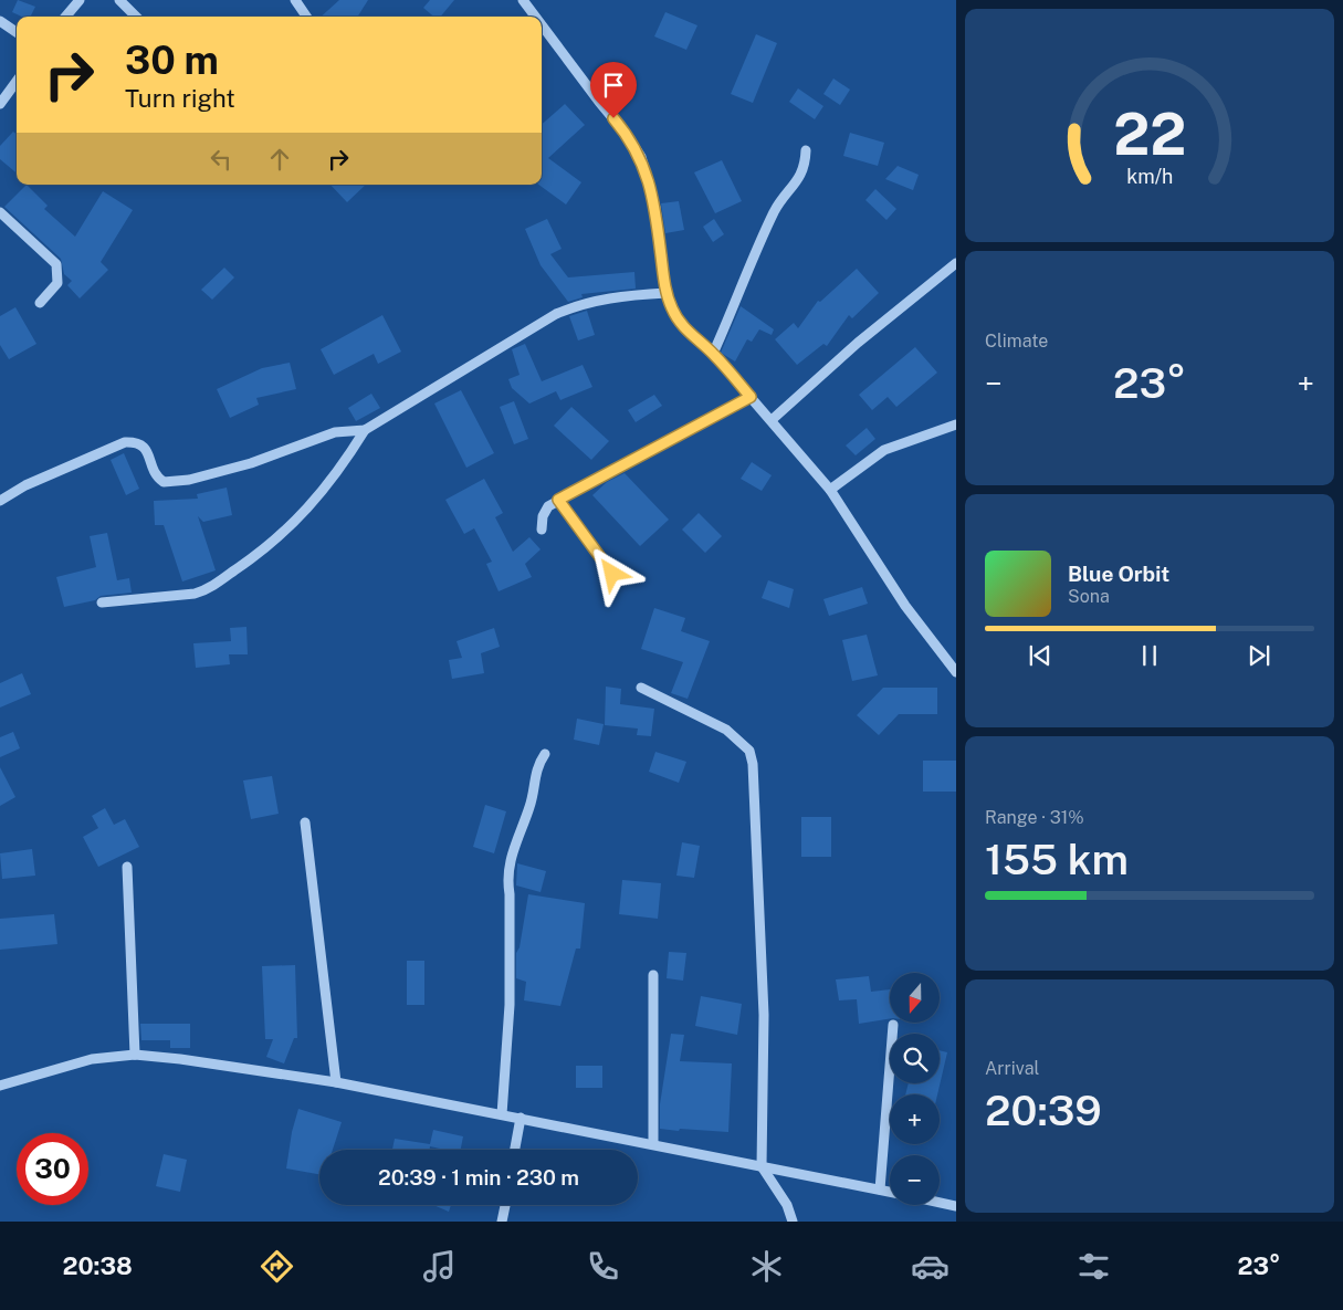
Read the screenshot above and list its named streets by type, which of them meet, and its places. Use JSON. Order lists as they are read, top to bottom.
{
  "north": "bottom",
  "page": {
    "turn": ["30 m", "Turn right"],
    "tile": [
      "Climate",
      ["Range · 31%", "155 km"],
      ["Arrival", "20:39"]
    ],
    "heat": ["−", "23°", "+"],
    "song": ["Blue Orbit", "Sona"],
    "map_buttons": ["+", "−"],
    "limit": "30",
    "trip": "20:39 · 1 min · 230 m",
    "tabs": ["20:38", "23°"],
    "gauge": ["22", "km/h"]
  }
}
